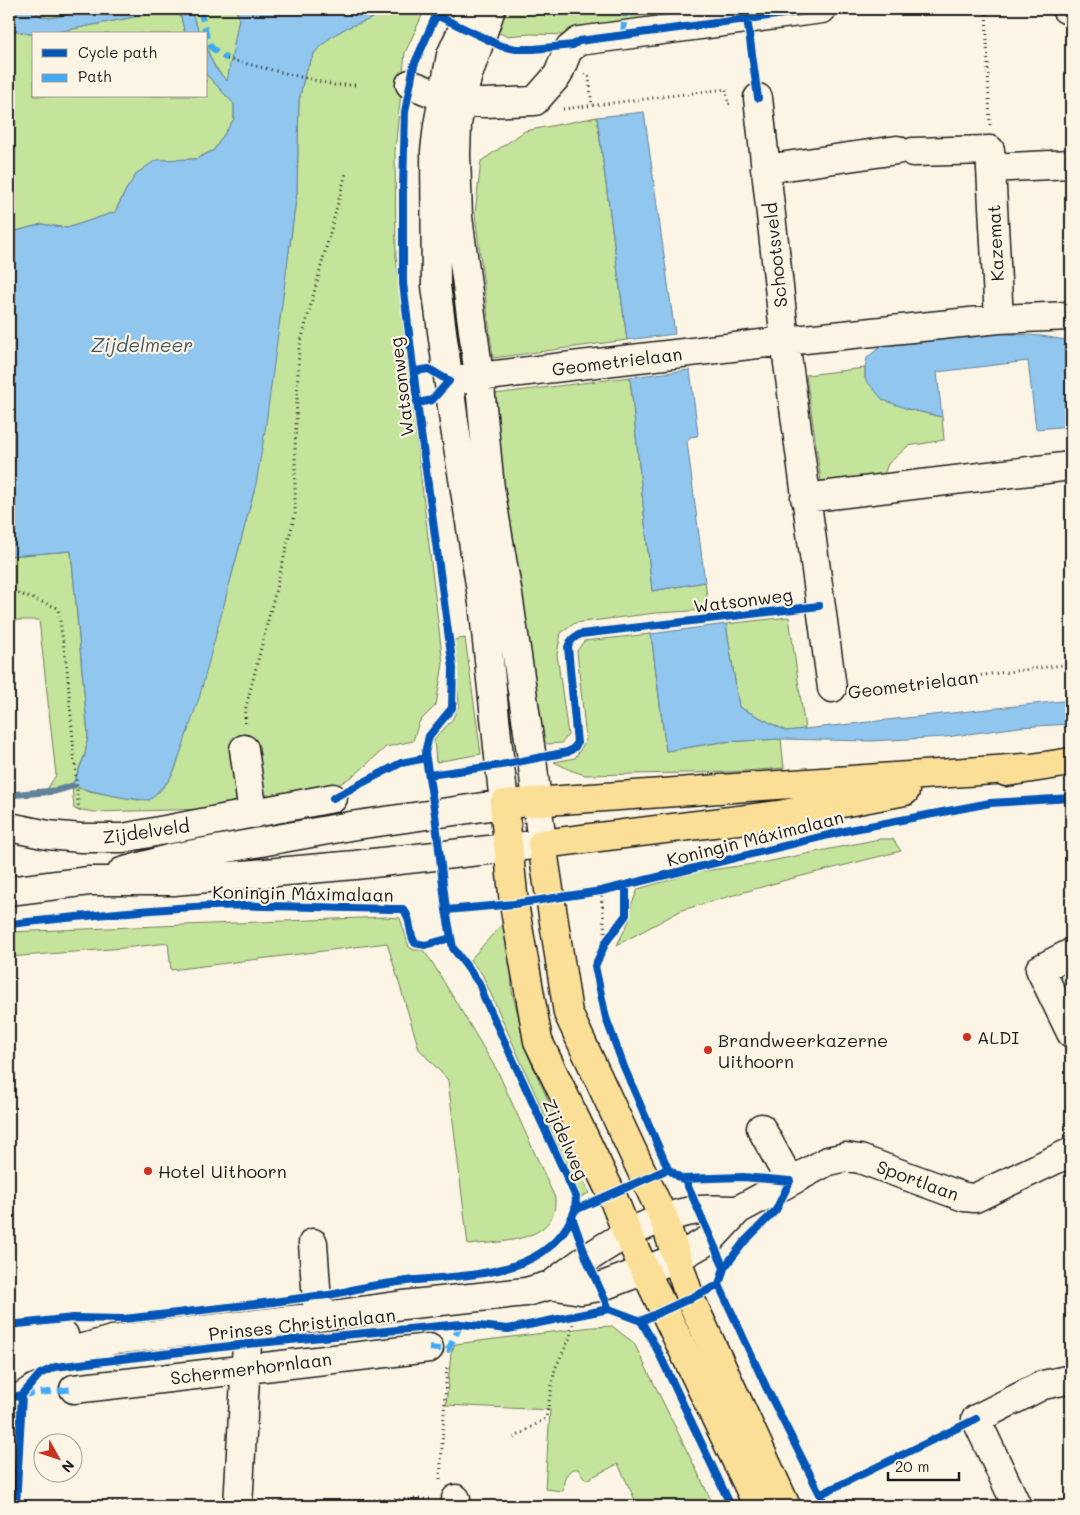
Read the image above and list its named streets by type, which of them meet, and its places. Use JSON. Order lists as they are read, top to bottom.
{
  "streets": {
    "main road": ["Koningin Máximalaan", "Zijdelweg"],
    "street": [
      "Kazemat",
      "Schootsveld",
      "Geometrielaan",
      "Zijdelveld",
      "Sportlaan",
      "Prinses Christinalaan",
      "Schermerhornlaan"
    ],
    "cycle path": ["Watsonweg"]
  },
  "crossings": [
    ["Kazemat", "Geometrielaan"],
    ["Schootsveld", "Geometrielaan"],
    ["Koningin Máximalaan", "Zijdelweg"],
    ["Zijdelweg", "Sportlaan"],
    ["Zijdelweg", "Prinses Christinalaan"],
    ["Sportlaan", "Prinses Christinalaan"]
  ],
  "water": ["Zijdelmeer"],
  "places": ["ALDI", "Brandweerkazerne Uithoorn", "Hotel Uithoorn"],
  "legend": ["Cycle path", "Path"],
  "scale_bar": "20 m",
  "north": "bottom right"
}
